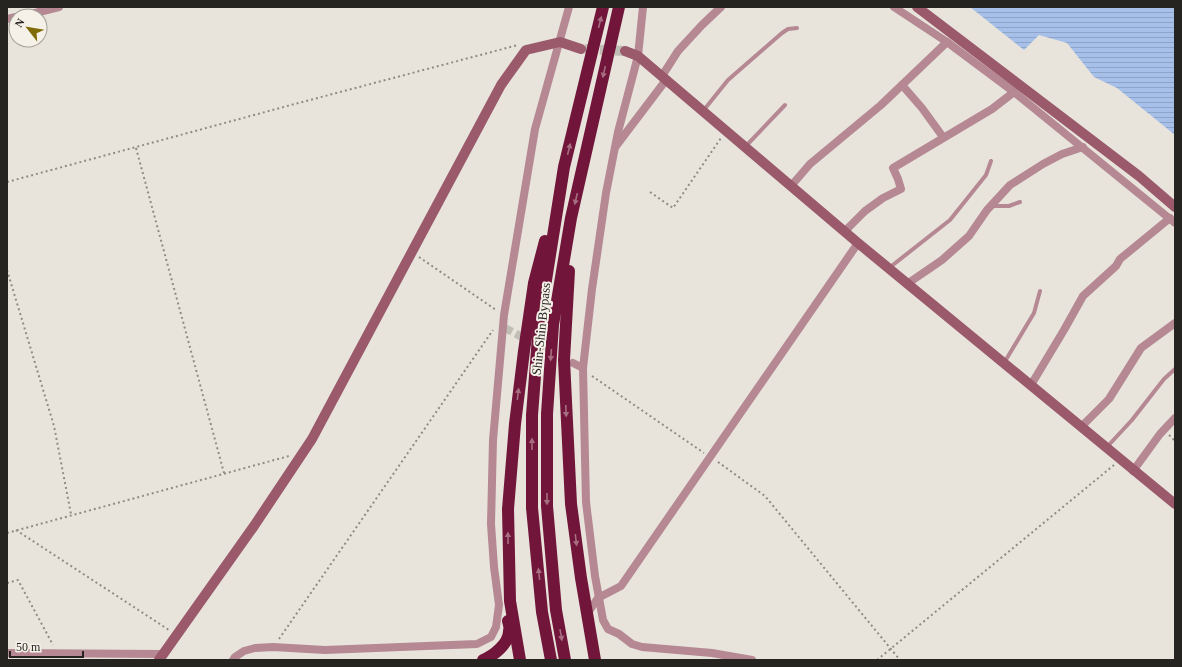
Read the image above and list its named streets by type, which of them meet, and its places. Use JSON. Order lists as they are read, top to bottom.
{
  "streets": {
    "highway": ["Shin-Shin Bypass"]
  },
  "scale_bar": "50 m",
  "north": "top left"
}
